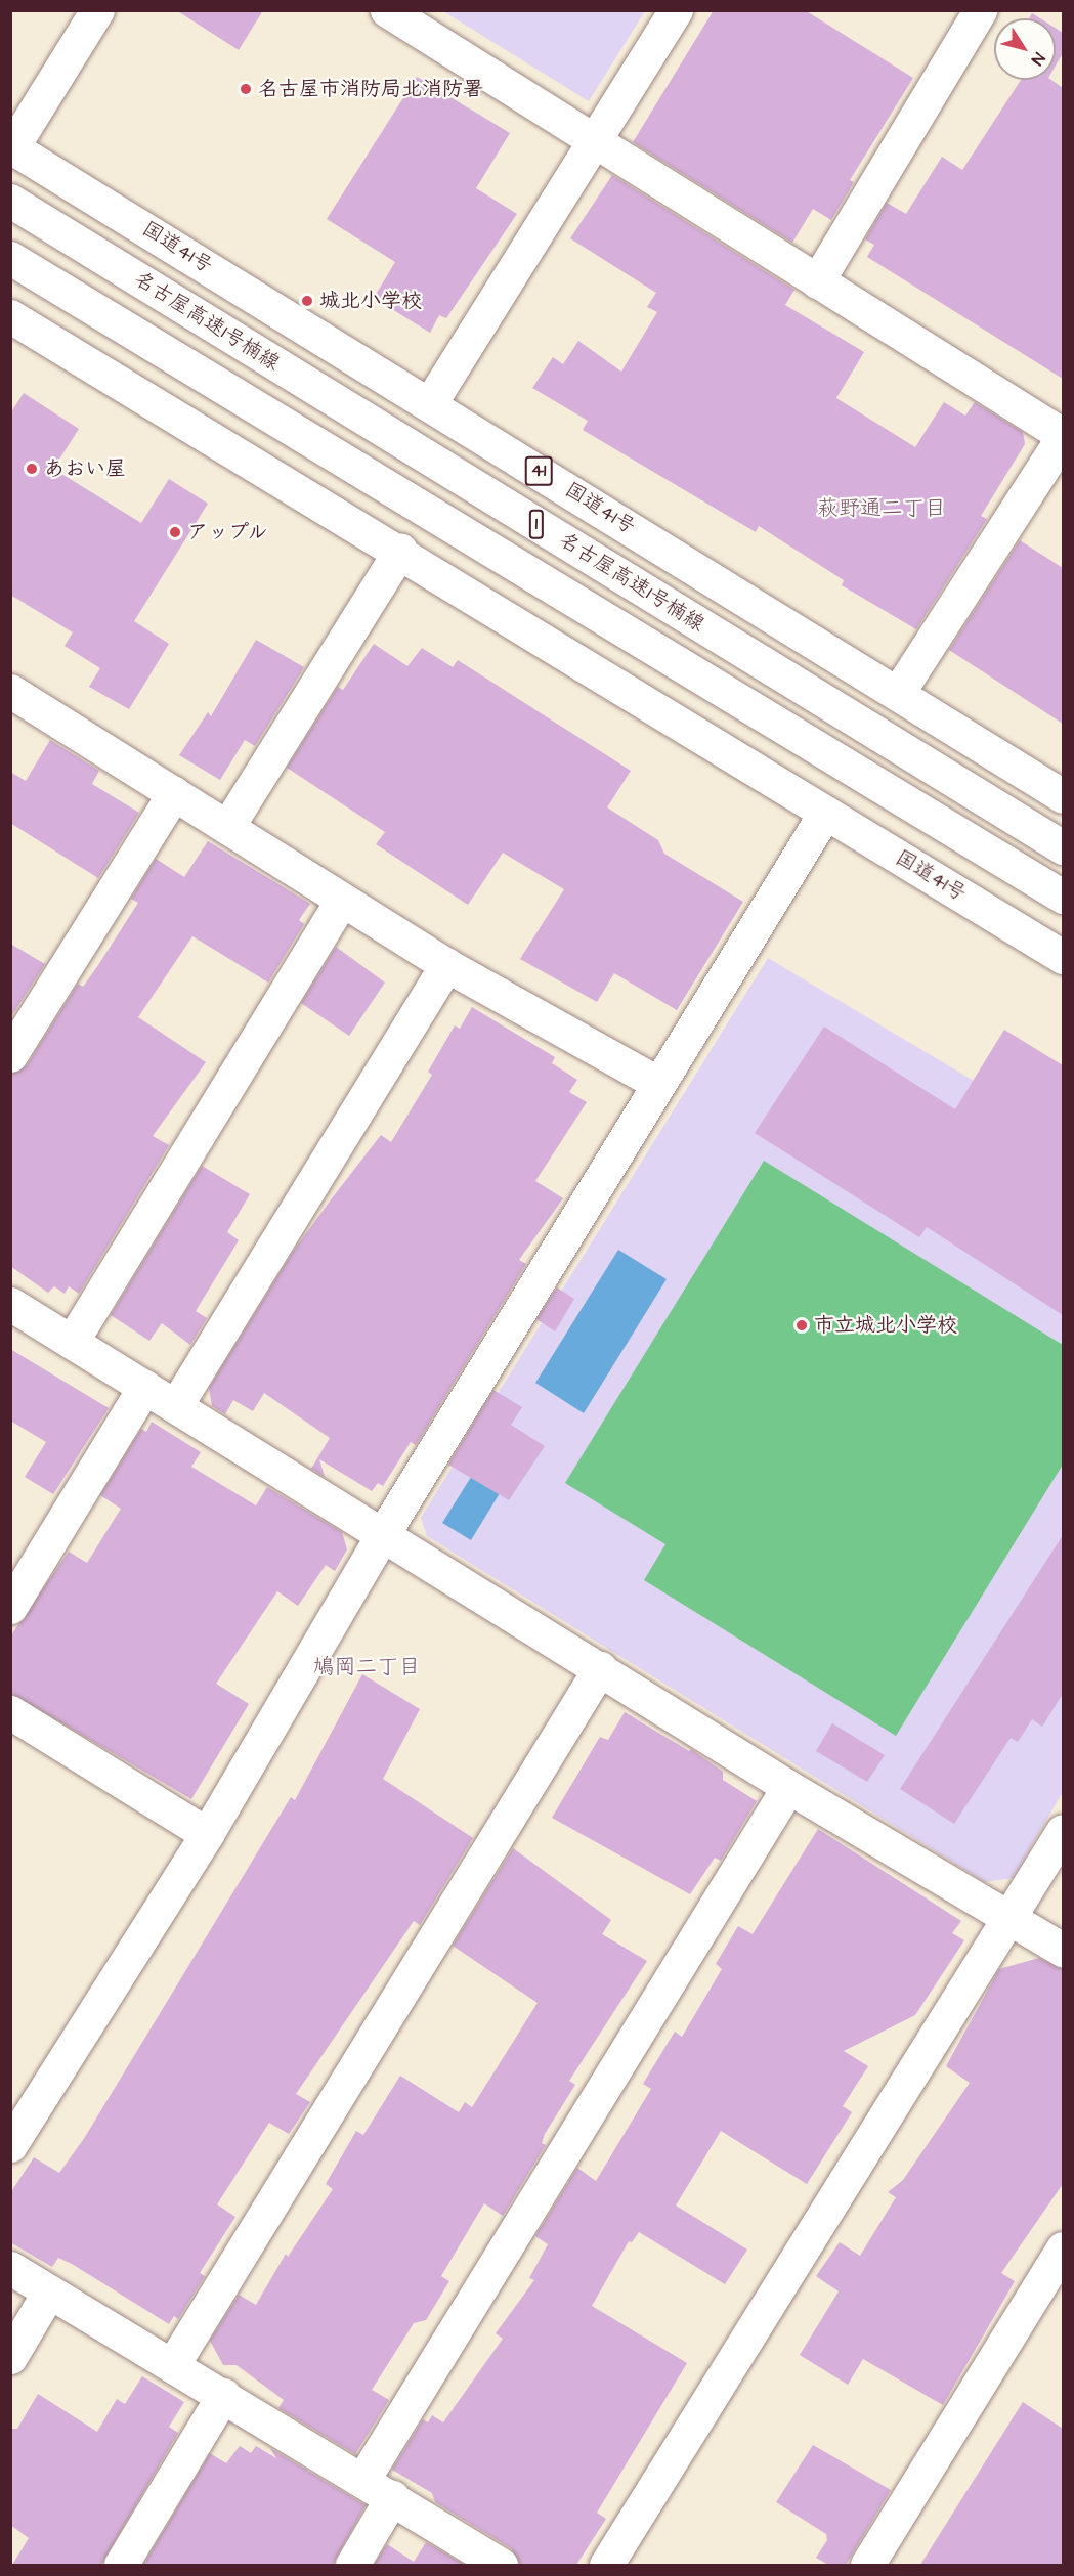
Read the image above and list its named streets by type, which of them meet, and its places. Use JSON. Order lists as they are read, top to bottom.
{
  "streets": {
    "main road": [
      "国道41号",
      "名古屋高速1号楠線",
      "41",
      "1"
    ]
  },
  "districts": ["萩野通二丁目", "鳩岡二丁目"],
  "places": [
    "名古屋市消防局北消防署",
    "城北小学校",
    "あおい屋",
    "アップル",
    "市立城北小学校"
  ],
  "north": "bottom right"
}
